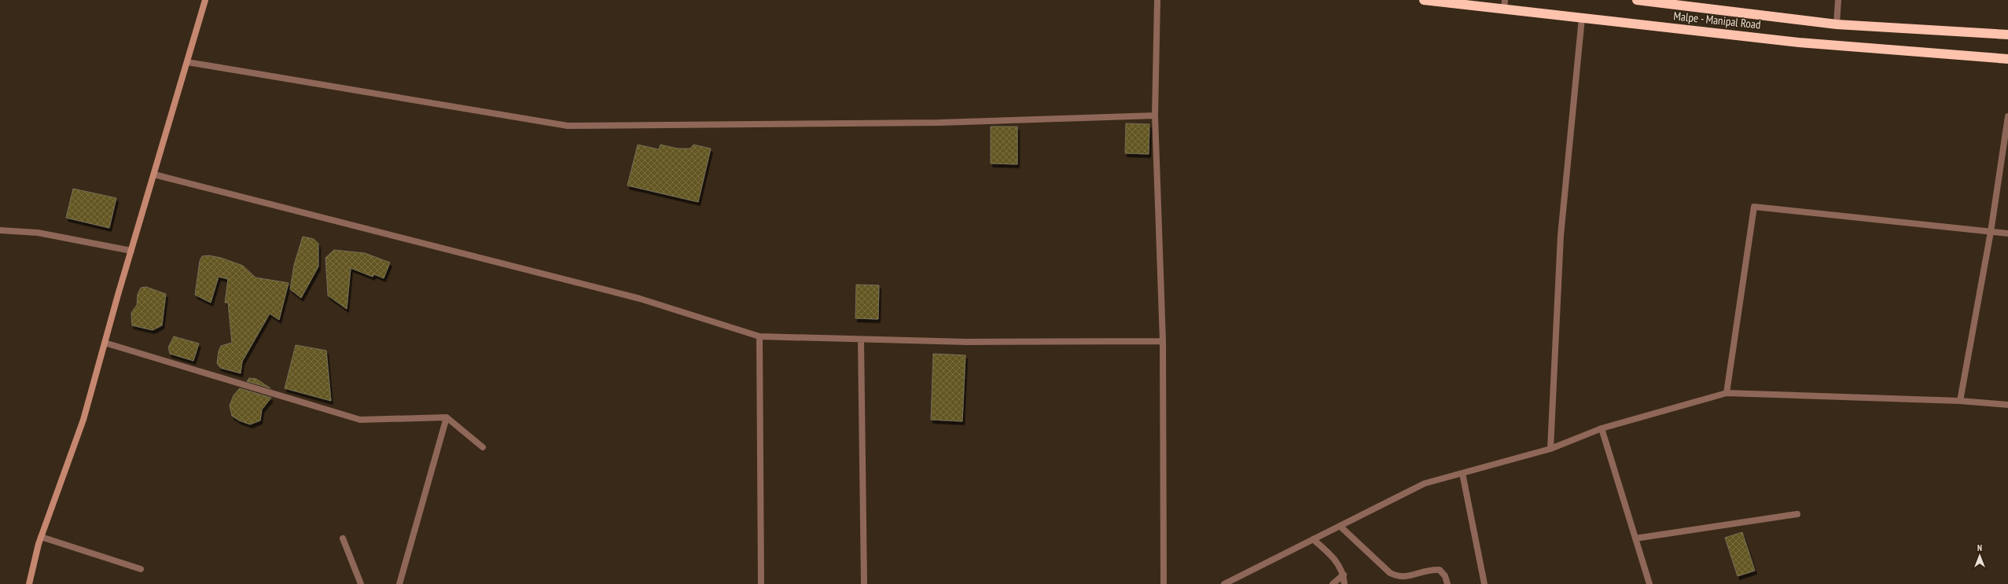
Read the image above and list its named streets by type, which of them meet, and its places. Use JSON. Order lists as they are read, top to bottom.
{
  "streets": {
    "highway": ["Malpe - Manipal Road"]
  },
  "north": "top"
}
